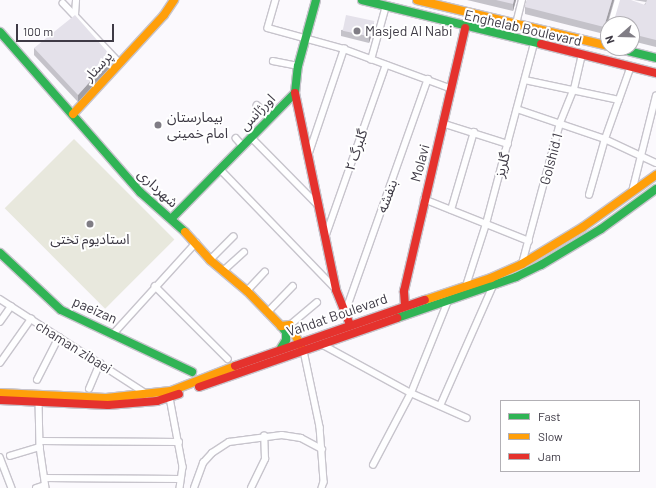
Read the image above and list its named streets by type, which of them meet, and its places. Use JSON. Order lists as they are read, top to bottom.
{
  "streets": {
    "main road": [
      "Enghelab Boulevard",
      "پرستار",
      "اورژانس",
      "Molavi",
      "شهرداری",
      "paeizan",
      "Vahdat Boulevard"
    ],
    "street": [
      "گلبرگ ۲",
      "Golshid 1",
      "گلریز",
      "بنفشه",
      "chaman zibaei"
    ]
  },
  "crossings": [
    ["Enghelab Boulevard", "Golshid 1"],
    ["Enghelab Boulevard", "Molavi"],
    ["Enghelab Boulevard", "گلریز"],
    ["پرستار", "شهرداری"],
    ["اورژانس", "شهرداری"],
    ["Golshid 1", "Vahdat Boulevard"],
    ["Molavi", "Vahdat Boulevard"],
    ["گلریز", "Vahdat Boulevard"],
    ["Vahdat Boulevard", "chaman zibaei"]
  ],
  "places": ["Masjed Al Nabi", "بیمارستان امام خمینی", "استادیوم تختی"],
  "legend": ["Fast", "Slow", "Jam"],
  "scale_bar": "100 m",
  "north": "left"
}
